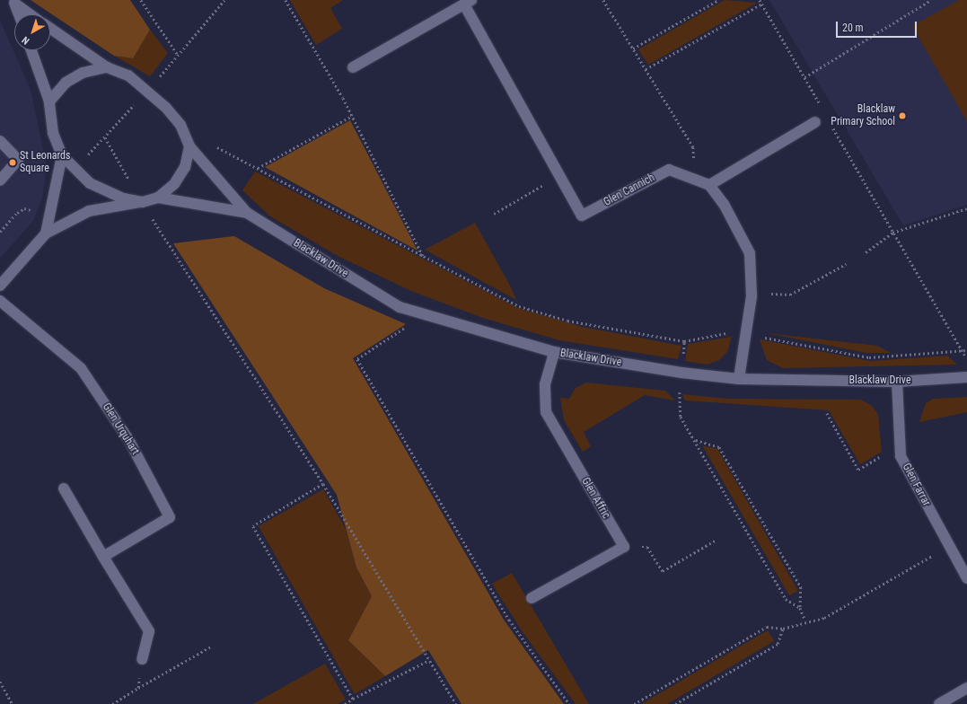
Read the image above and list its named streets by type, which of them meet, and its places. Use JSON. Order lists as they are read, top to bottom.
{
  "streets": {
    "street": [
      "Glen Cannich",
      "Blacklaw Drive",
      "Glen Urquhart",
      "Glen Farrar",
      "Glen Affric"
    ]
  },
  "crossings": [
    ["Blacklaw Drive", "Glen Farrar"],
    ["Blacklaw Drive", "Glen Affric"]
  ],
  "places": ["Blacklaw Primary School", "St Leonards Square"],
  "scale_bar": "20 m",
  "north": "bottom left"
}
